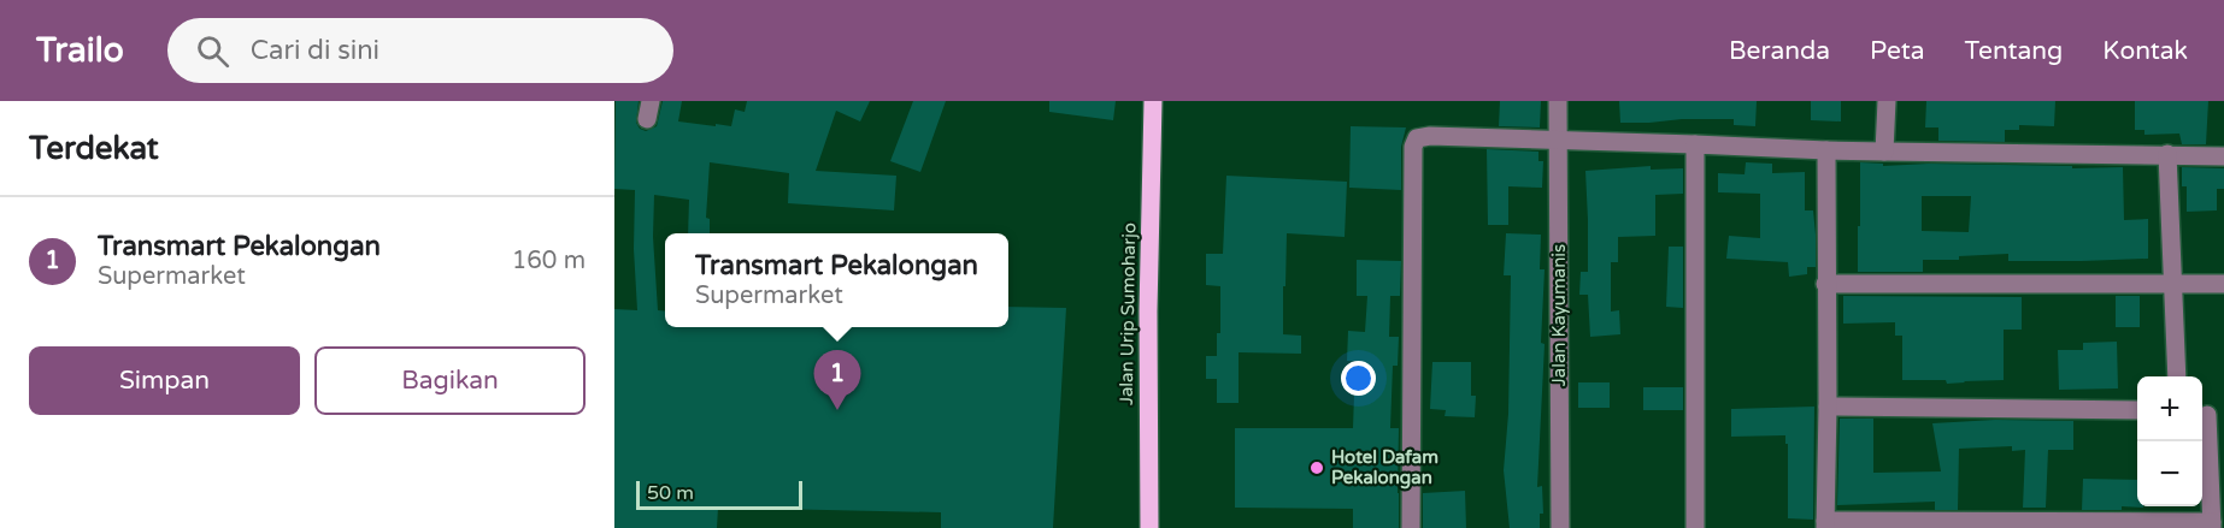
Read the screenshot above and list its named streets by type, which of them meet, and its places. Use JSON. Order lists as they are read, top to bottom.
{
  "streets": {
    "main road": ["Jalan Urip Sumoharjo"],
    "street": ["Jalan Kayumanis"]
  },
  "places": ["Hotel Dafam Pekalongan"],
  "scale_bar": "50 m",
  "page": {
    "header": "Trailo",
    "search": "Cari di sini",
    "nav": [
      "Beranda",
      "Peta",
      "Tentang",
      "Kontak"
    ],
    "heading": "Terdekat",
    "list": [
      {
        "mark": "1",
        "name": "Transmart Pekalongan",
        "note": "Supermarket",
        "value": "160 m"
      }
    ],
    "popup": ["Transmart Pekalongan", "Supermarket"],
    "buttons": ["Simpan", "Bagikan"],
    "pins": "1",
    "map_buttons": ["+", "−"],
    "scale": "50 m"
  }
}
